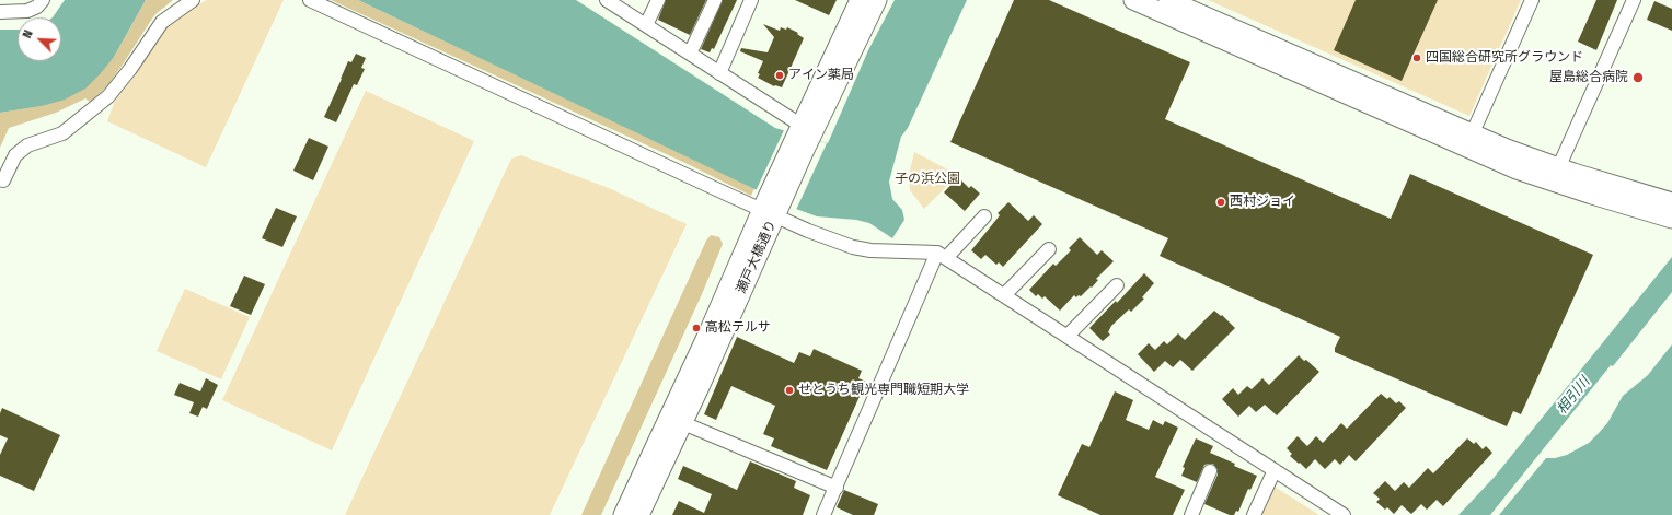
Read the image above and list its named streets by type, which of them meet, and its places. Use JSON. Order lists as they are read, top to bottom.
{
  "streets": {
    "street": ["瀬戸大橋通り"]
  },
  "water": ["相引川"],
  "parks": ["子の浜公園"],
  "places": [
    "四国総合研究所グラウンド",
    "アイン薬局",
    "屋島総合病院",
    "西村ジョイ",
    "高松テルサ",
    "せとうち観光専門職短期大学"
  ],
  "north": "top left"
}
